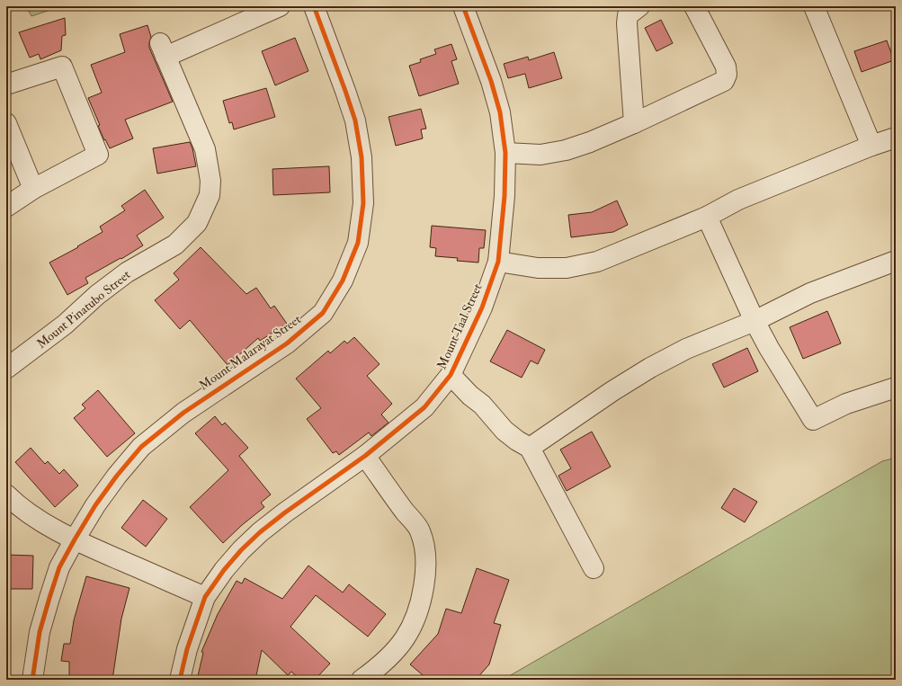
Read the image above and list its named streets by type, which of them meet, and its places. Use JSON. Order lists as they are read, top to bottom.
{
  "streets": {
    "street": ["Mount Pinatubo Street", "Mount Taal Street", "Mount Malarayat Street"]
  }
}
